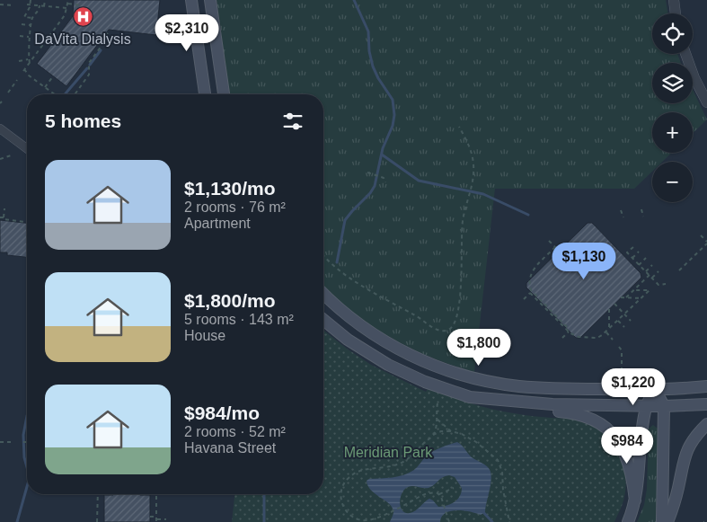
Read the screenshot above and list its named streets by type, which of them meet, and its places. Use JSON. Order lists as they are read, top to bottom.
{
  "parks": ["Meridian Park"],
  "places": {
    "hospital": ["DaVita Dialysis"]
  },
  "page": {
    "map_buttons": ["+", "−"],
    "price": [
      "$2,310",
      "$1,130",
      "$1,800",
      "$1,220",
      "$984"
    ],
    "heading": "5 homes",
    "list": [
      {
        "name": "$1,130/mo",
        "note": "2 rooms · 76 m² · Apartment"
      },
      {
        "name": "$1,800/mo",
        "note": "5 rooms · 143 m² · House"
      },
      {
        "name": "$984/mo",
        "note": "2 rooms · 52 m² · Havana Street"
      }
    ]
  }
}
